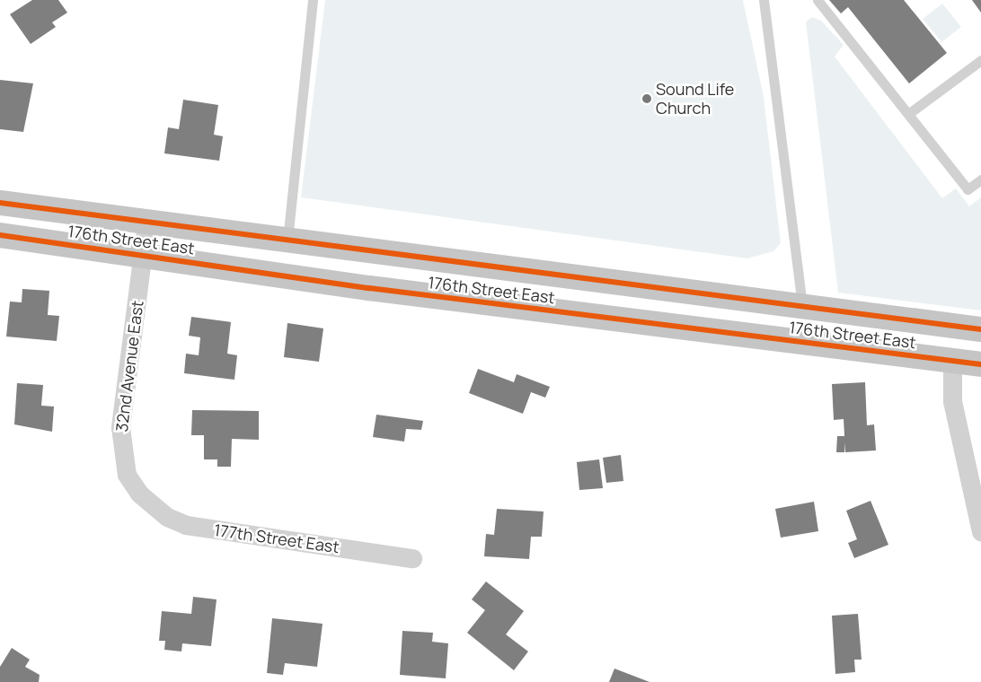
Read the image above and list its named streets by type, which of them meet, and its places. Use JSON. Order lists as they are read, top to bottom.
{
  "streets": {
    "main road": ["176th Street East"],
    "street": ["32nd Avenue East", "177th Street East"]
  },
  "crossings": [
    ["176th Street East", "32nd Avenue East"],
    ["32nd Avenue East", "177th Street East"]
  ],
  "places": ["Sound Life Church"]
}
